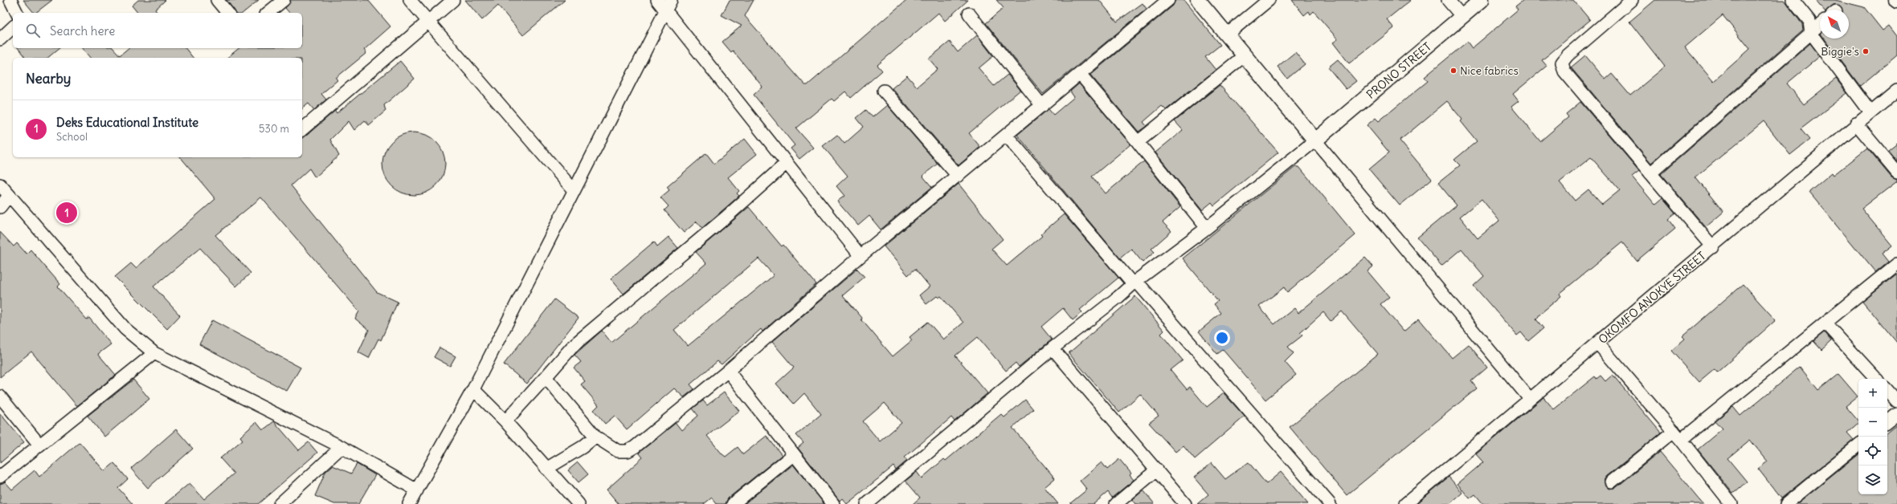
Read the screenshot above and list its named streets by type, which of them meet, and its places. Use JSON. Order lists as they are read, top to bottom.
{
  "streets": {
    "street": ["PRONO STREET", "OKOMFO ANOKYE STREET"]
  },
  "places": ["Biggie's", "Nice fabrics"],
  "north": "top left",
  "page": {
    "search": "Search here",
    "heading": "Nearby",
    "list": [
      {
        "mark": "1",
        "name": "Deks Educational Institute",
        "note": "School",
        "value": "530 m"
      }
    ],
    "pins": "1",
    "map_buttons": ["+", "−"]
  }
}
